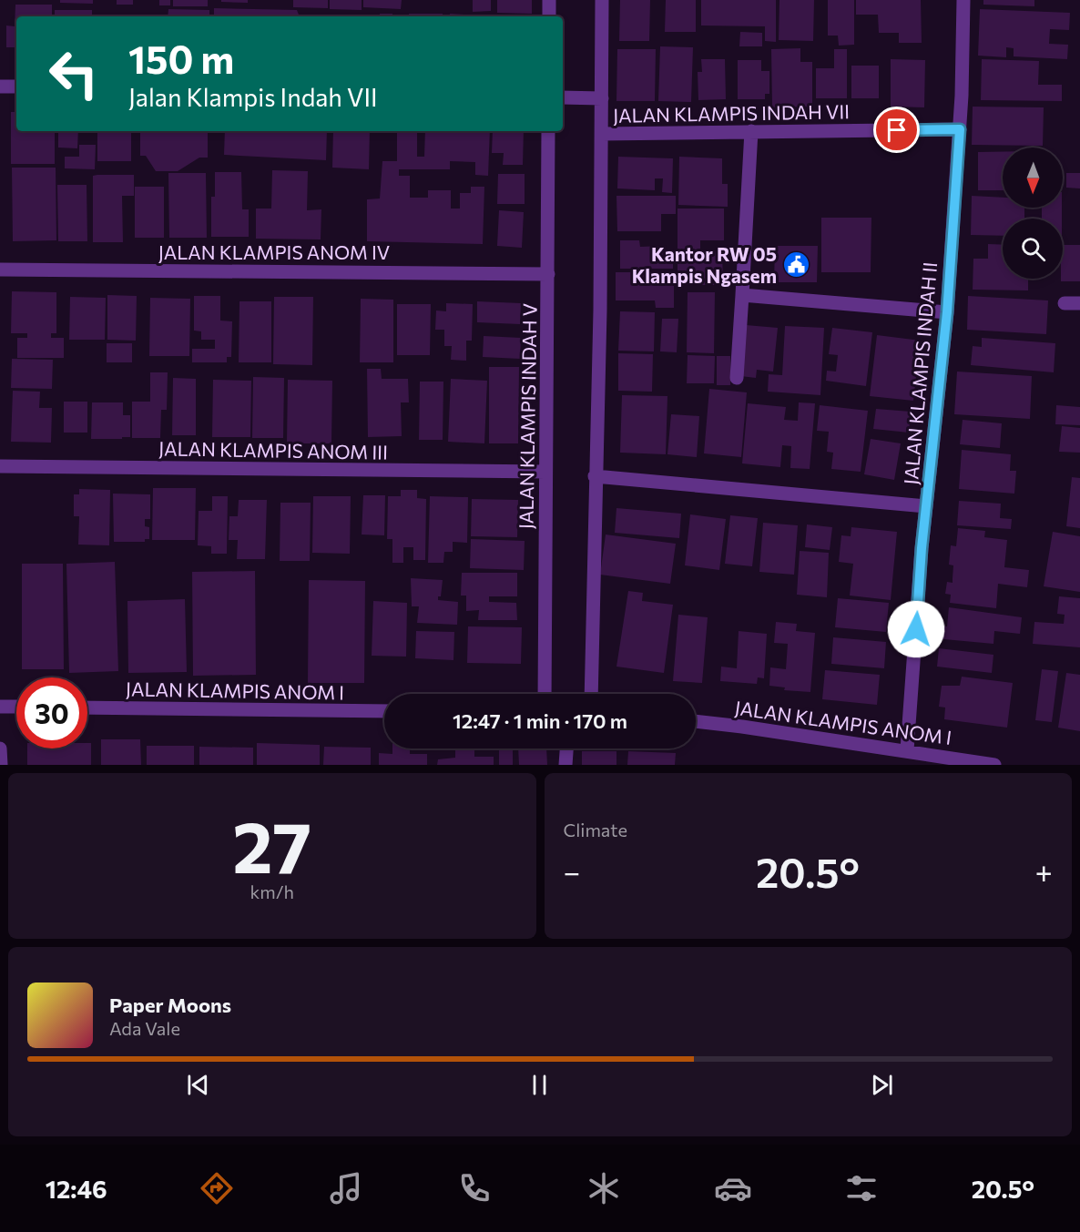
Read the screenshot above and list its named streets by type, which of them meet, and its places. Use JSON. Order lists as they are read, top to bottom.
{
  "streets": {
    "street": [
      "JALAN KLAMPIS INDAH VII",
      "JALAN KLAMPIS ANOM IV",
      "JALAN KLAMPIS INDAH II",
      "JALAN KLAMPIS INDAH V",
      "JALAN KLAMPIS ANOM III",
      "JALAN KLAMPIS ANOM I"
    ]
  },
  "crossings": [
    ["JALAN KLAMPIS INDAH VII", "JALAN KLAMPIS INDAH II"],
    ["JALAN KLAMPIS ANOM IV", "JALAN KLAMPIS INDAH V"],
    ["JALAN KLAMPIS INDAH II", "JALAN KLAMPIS ANOM I"],
    ["JALAN KLAMPIS INDAH V", "JALAN KLAMPIS ANOM III"]
  ],
  "places": {
    "public building": ["Kantor RW 05 Klampis Ngasem"]
  },
  "north": "bottom",
  "page": {
    "turn": ["150 m", "Jalan Klampis Indah VII"],
    "limit": "30",
    "trip": "12:47 · 1 min · 170 m",
    "tile": [
      ["27", "km/h"],
      "Climate"
    ],
    "heat": ["−", "20.5°", "+"],
    "song": ["Paper Moons", "Ada Vale"],
    "tabs": ["12:46", "20.5°"]
  }
}
